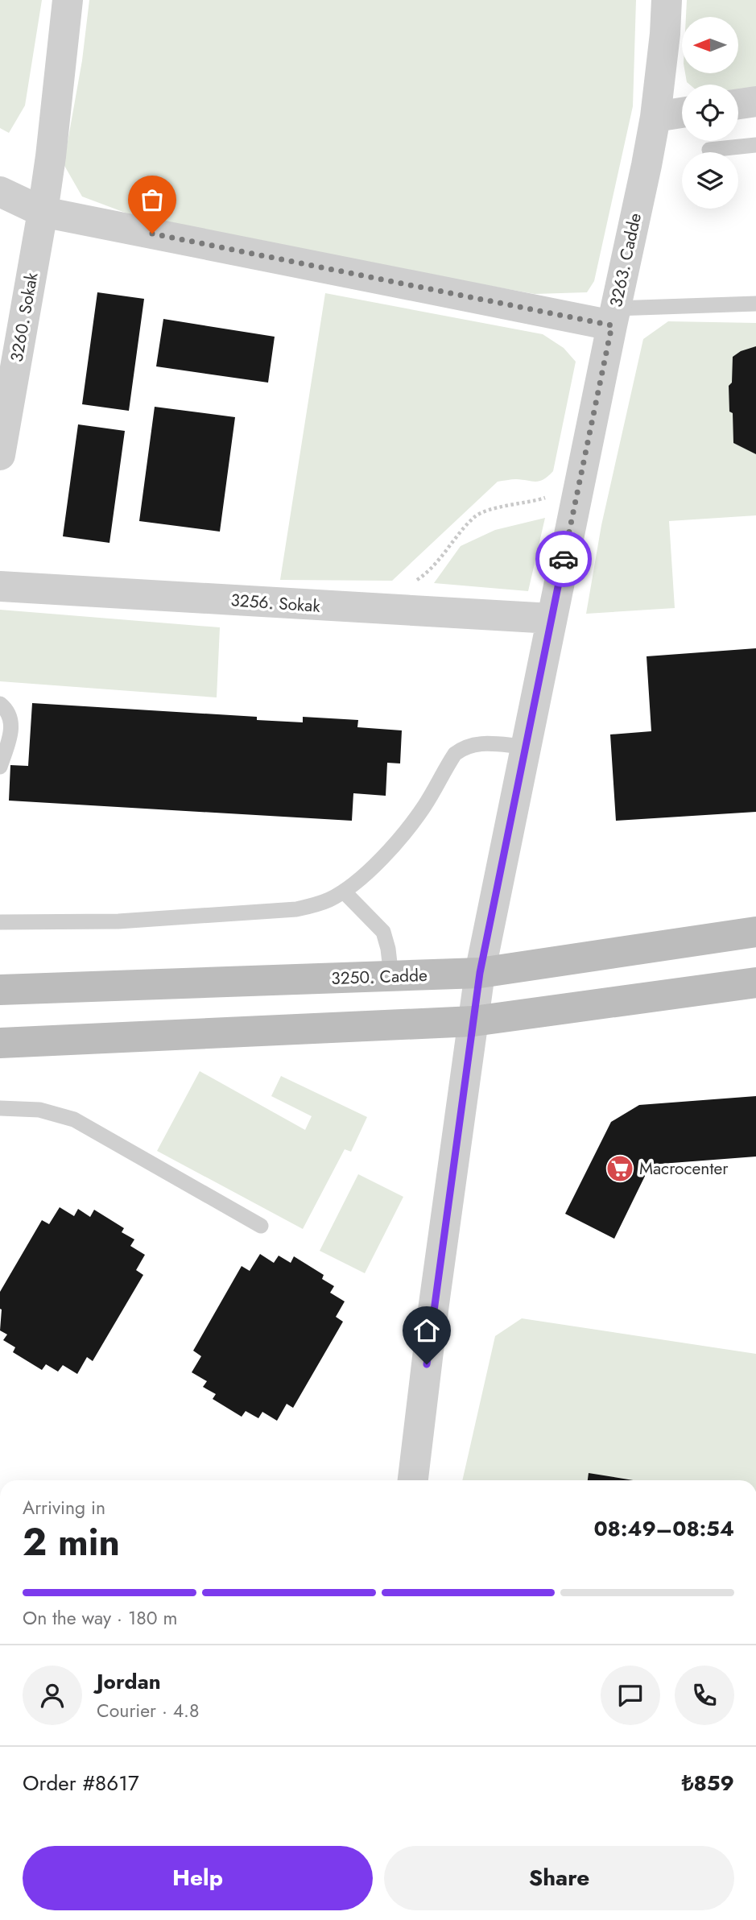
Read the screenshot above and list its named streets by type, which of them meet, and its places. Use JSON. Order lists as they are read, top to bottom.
{
  "streets": {
    "street": [
      "3263. Cadde",
      "3260. Sokak",
      "3256. Sokak",
      "3250. Cadde"
    ]
  },
  "crossings": [
    ["3263. Cadde", "3256. Sokak"],
    ["3263. Cadde", "3250. Cadde"]
  ],
  "places": {
    "supermarket": ["Macrocenter"]
  },
  "north": "left",
  "page": {
    "heading": ["2 min", "Arriving in", "08:49–08:54"],
    "panel": [
      "Jordan",
      "Courier · 4.8",
      "Order #8617",
      "₺859"
    ],
    "bar": "On the way · 180 m",
    "buttons": ["Help", "Share"]
  }
}
